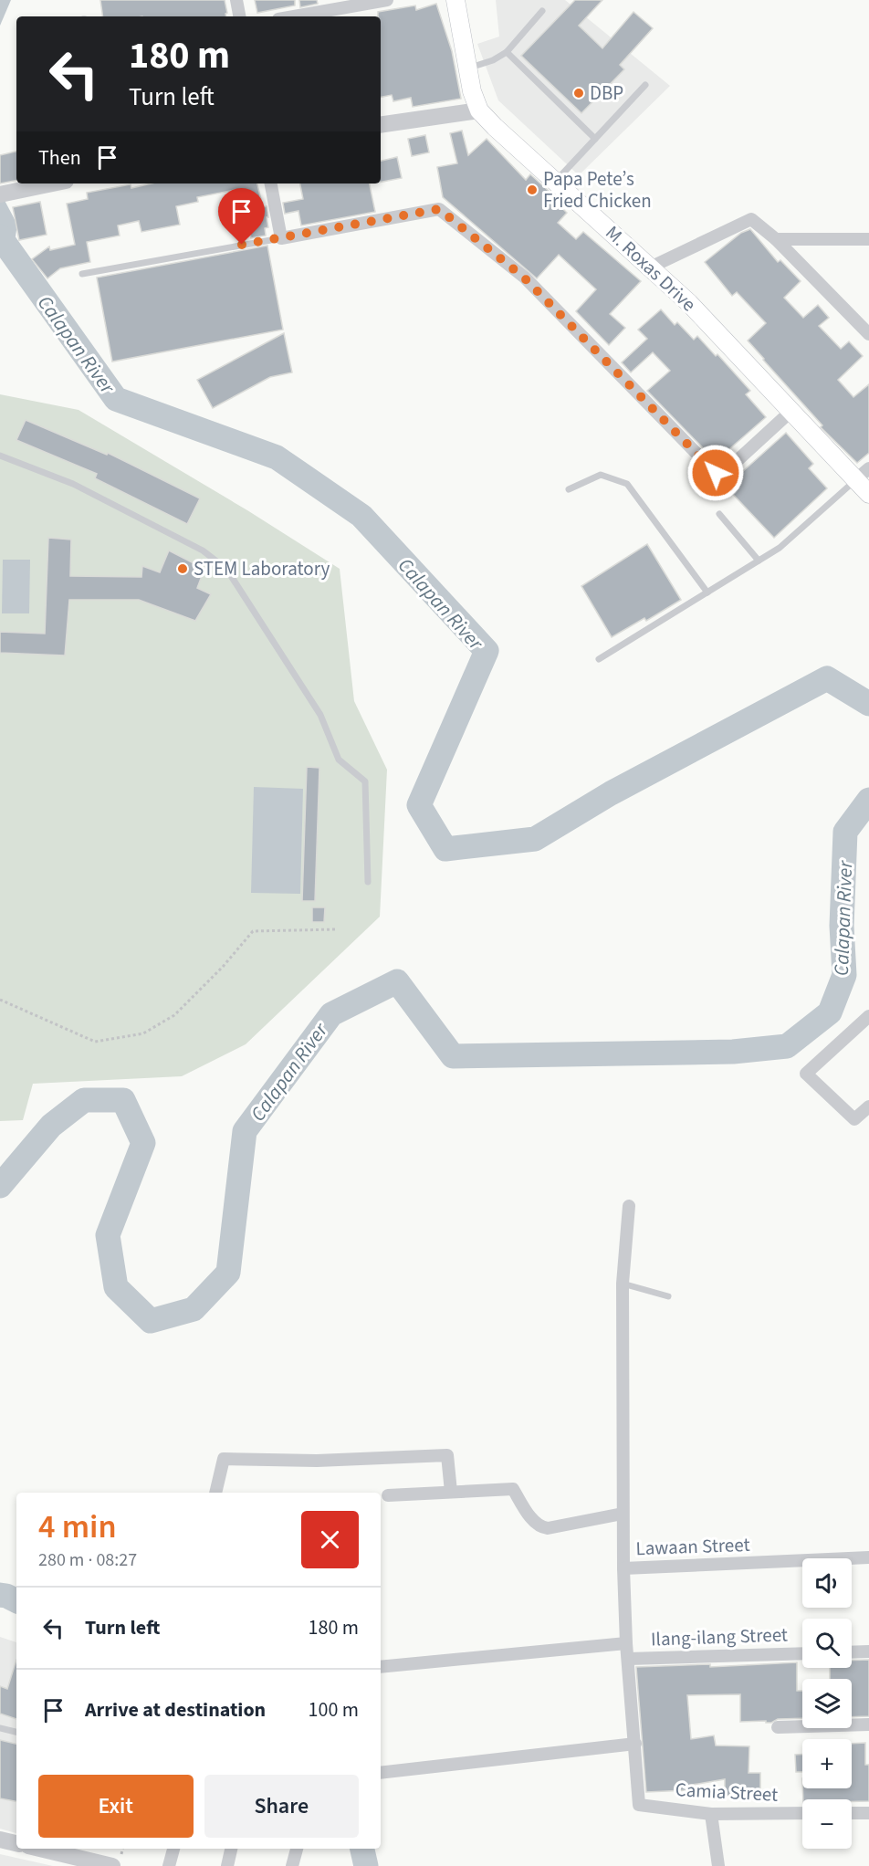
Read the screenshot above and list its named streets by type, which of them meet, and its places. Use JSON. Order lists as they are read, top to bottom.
{
  "streets": {
    "main road": ["M. Roxas Drive"],
    "street": ["Lawaan Street", "Ilang-ilang Street", "Camia Street"]
  },
  "crossings": [
    ["Lawaan Street", "Ilang-ilang Street"],
    ["Lawaan Street", "Camia Street"]
  ],
  "water": ["Calapan River"],
  "places": ["DBP", "Papa Pete’s Fried Chicken", "STEM Laboratory"],
  "page": {
    "turn": ["180 m", "Turn left"],
    "then": "Then",
    "heading": ["4 min", "280 m · 08:27"],
    "map_buttons": ["+", "−"],
    "list": [
      {
        "name": "Turn left",
        "value": "180 m"
      },
      {
        "name": "Arrive at destination",
        "value": "100 m"
      }
    ],
    "buttons": ["Exit", "Share"]
  }
}
